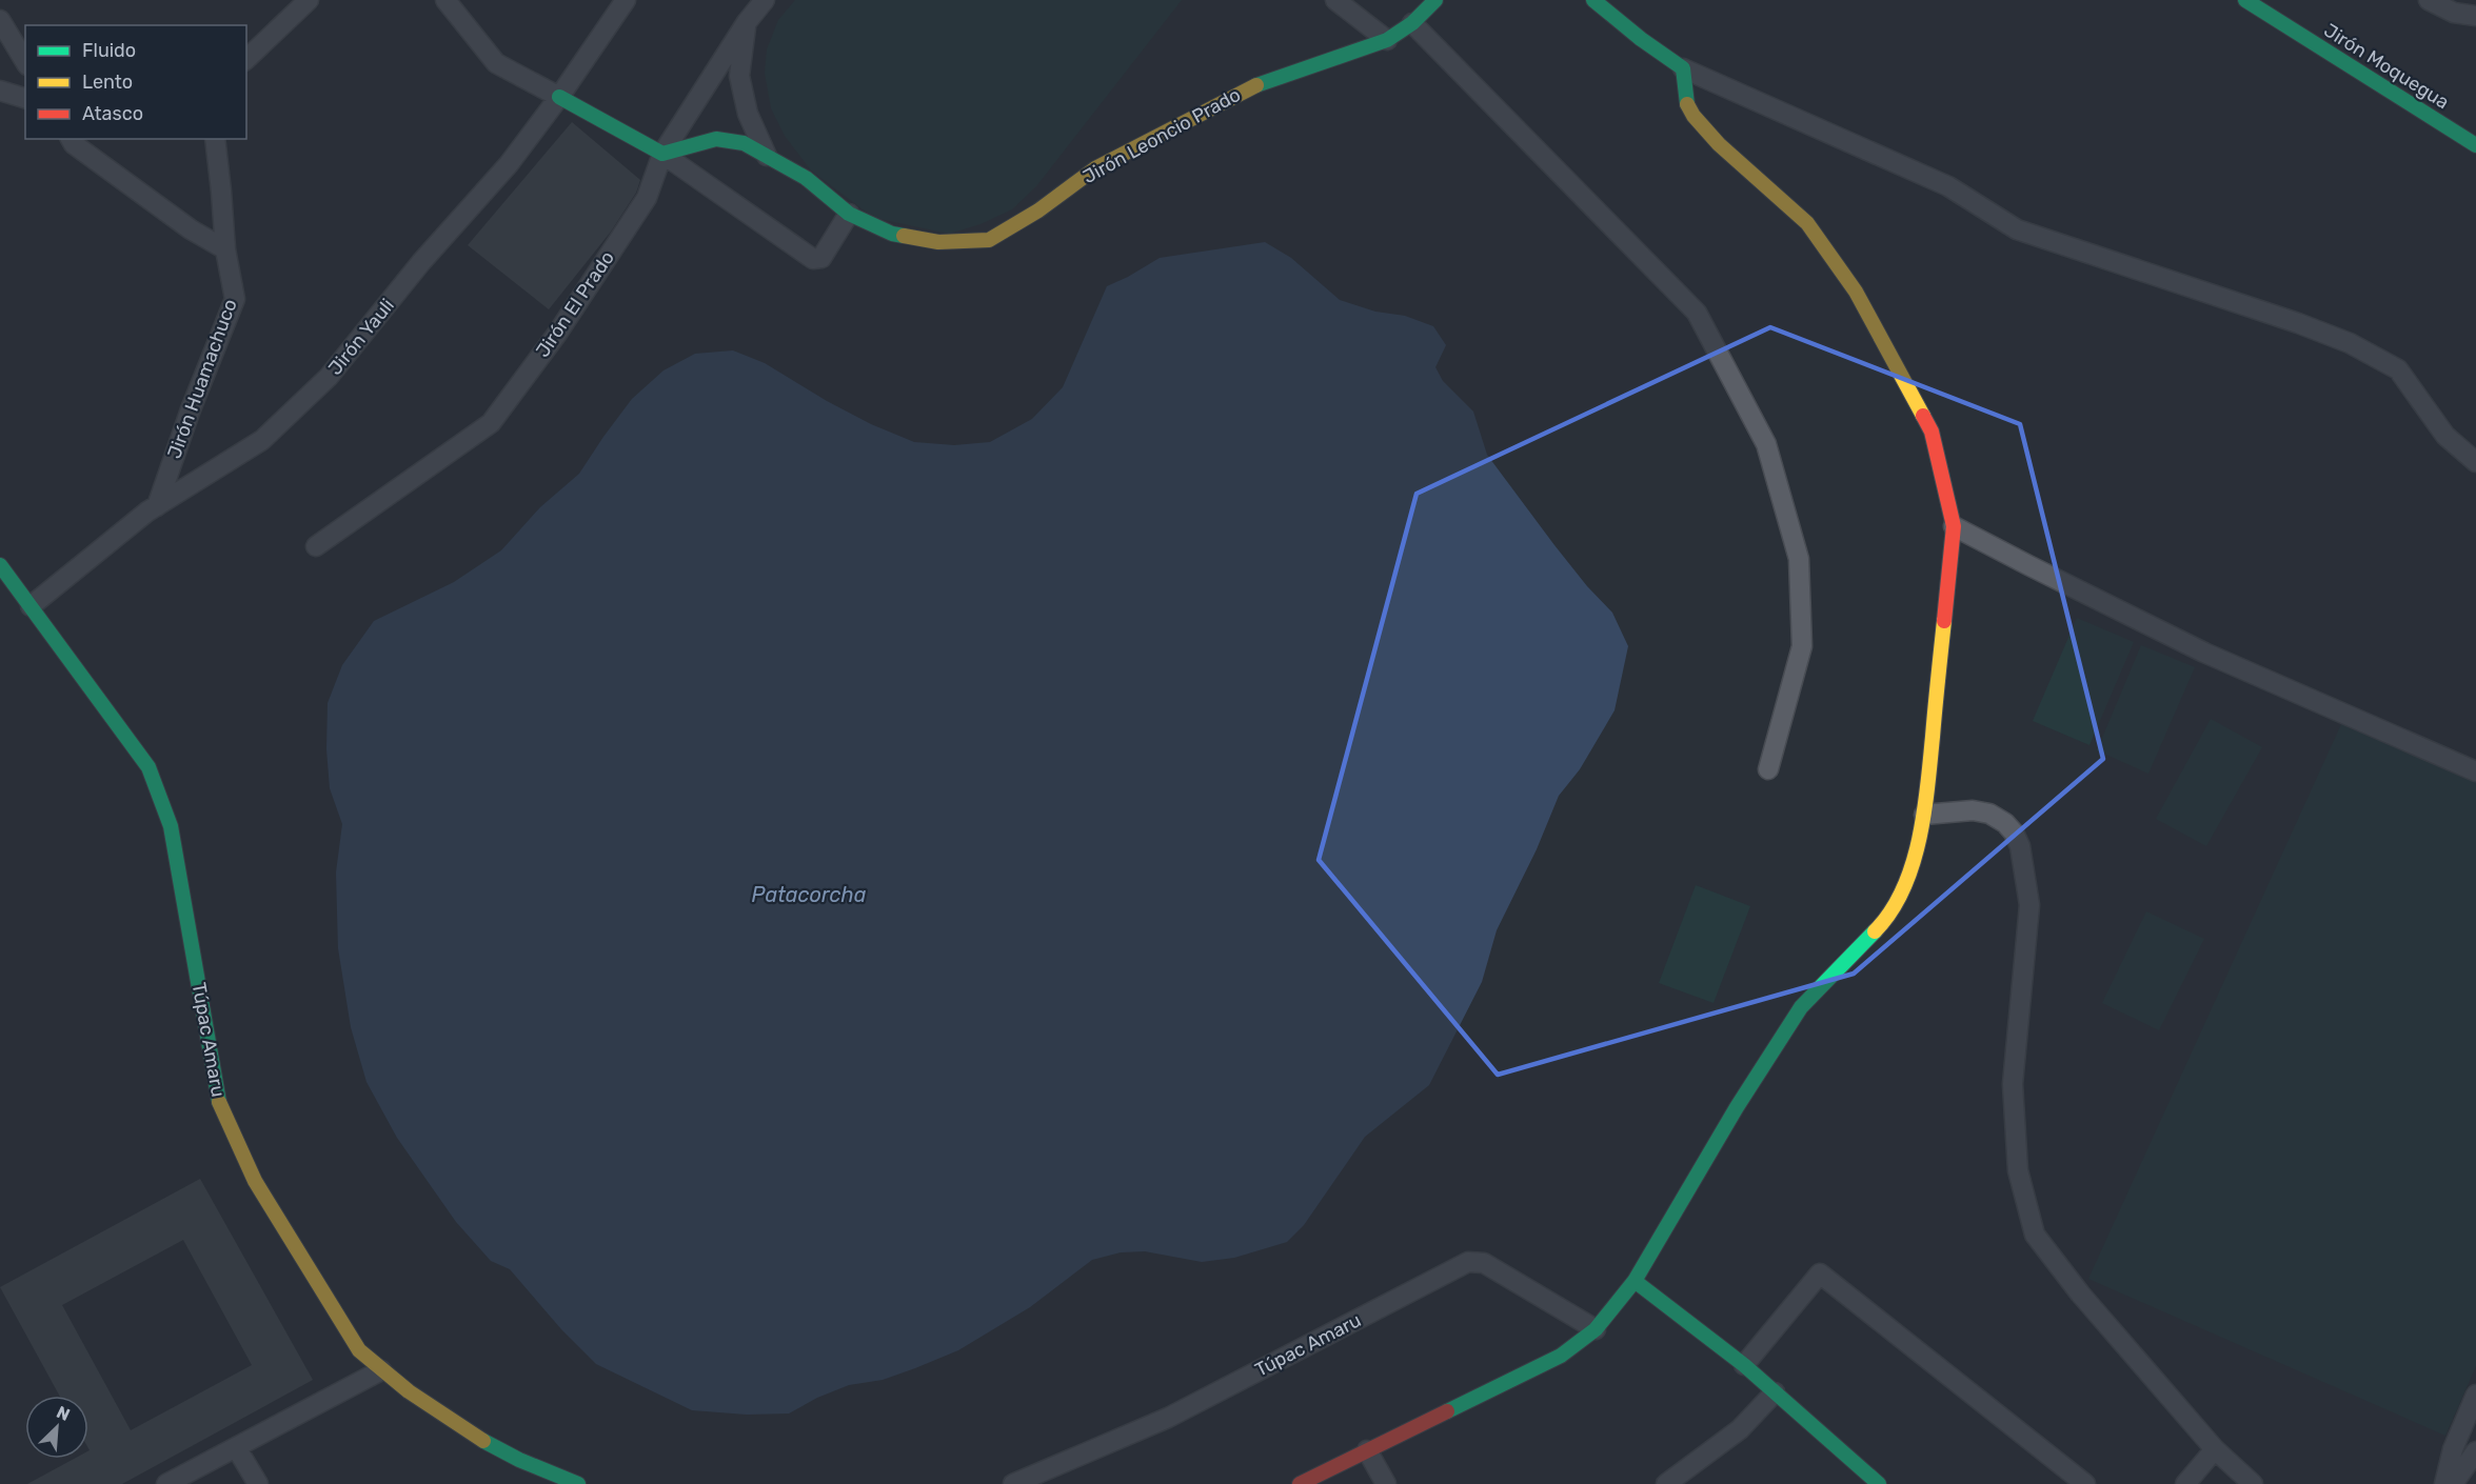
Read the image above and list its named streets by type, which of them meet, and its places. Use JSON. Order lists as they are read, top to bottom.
{
  "streets": {
    "street": [
      "Jirón Moquegua",
      "Jirón Leoncio Prado",
      "Jirón El Prado",
      "Jirón Yauli",
      "Jirón Huamachuco",
      "Túpac Amaru"
    ]
  },
  "crossings": [
    ["Jirón Leoncio Prado", "Jirón El Prado"],
    ["Jirón Yauli", "Jirón Huamachuco"],
    ["Jirón Yauli", "Túpac Amaru"]
  ],
  "water": ["Patacorcha"],
  "legend": ["Fluido", "Lento", "Atasco"],
  "north": "top right"
}
